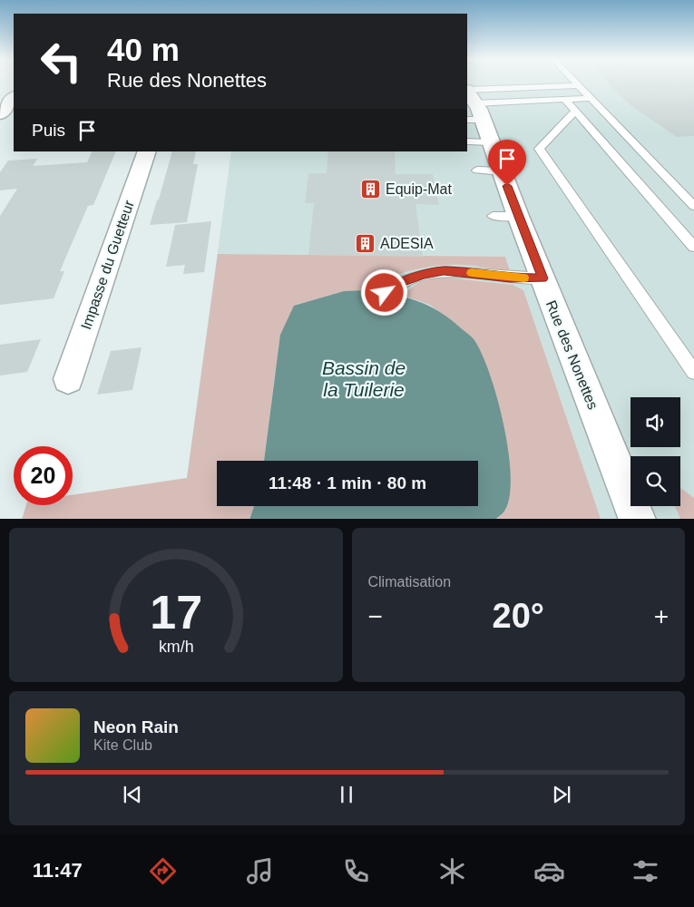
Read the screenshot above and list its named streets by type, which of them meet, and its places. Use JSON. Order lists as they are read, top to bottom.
{
  "streets": {
    "street": ["Impasse du Guetteur", "Rue des Nonettes"]
  },
  "water": ["Bassin de la Tuilerie"],
  "places": {
    "building": ["Equip-Mat", "ADESIA"]
  },
  "page": {
    "turn": ["40 m", "Rue des Nonettes"],
    "then": "Puis",
    "limit": "20",
    "trip": "11:48 · 1 min · 80 m",
    "tile": "Climatisation",
    "heat": ["−", "20°", "+"],
    "song": ["Neon Rain", "Kite Club"],
    "tabs": "11:47",
    "gauge": ["17", "km/h"]
  }
}
